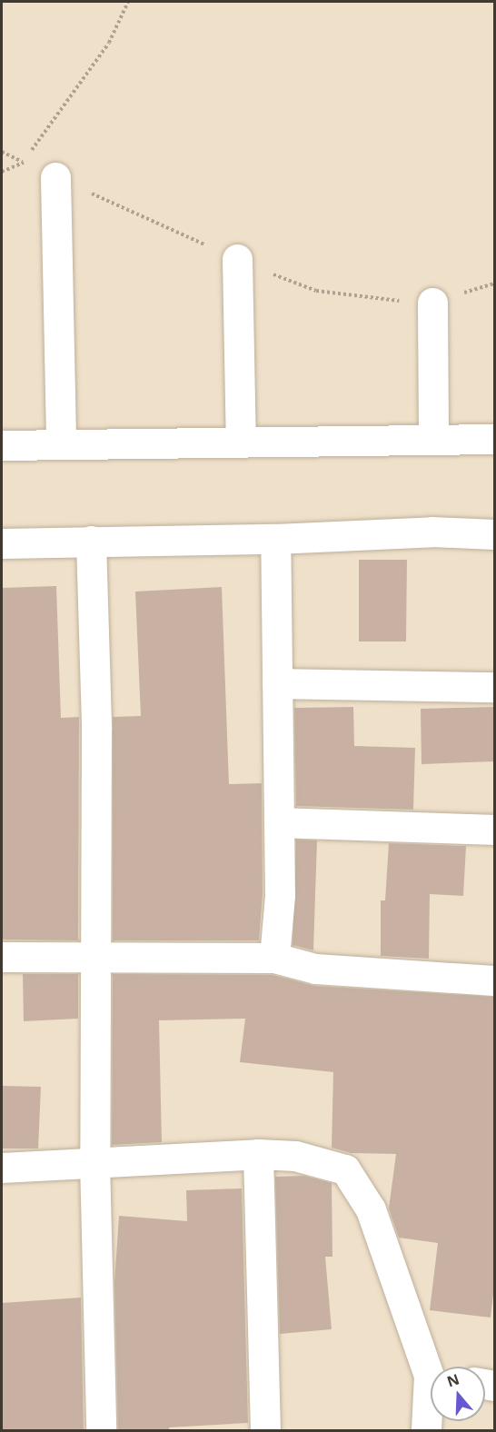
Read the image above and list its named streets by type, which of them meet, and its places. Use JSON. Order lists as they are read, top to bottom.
{
  "north": "top"
}
